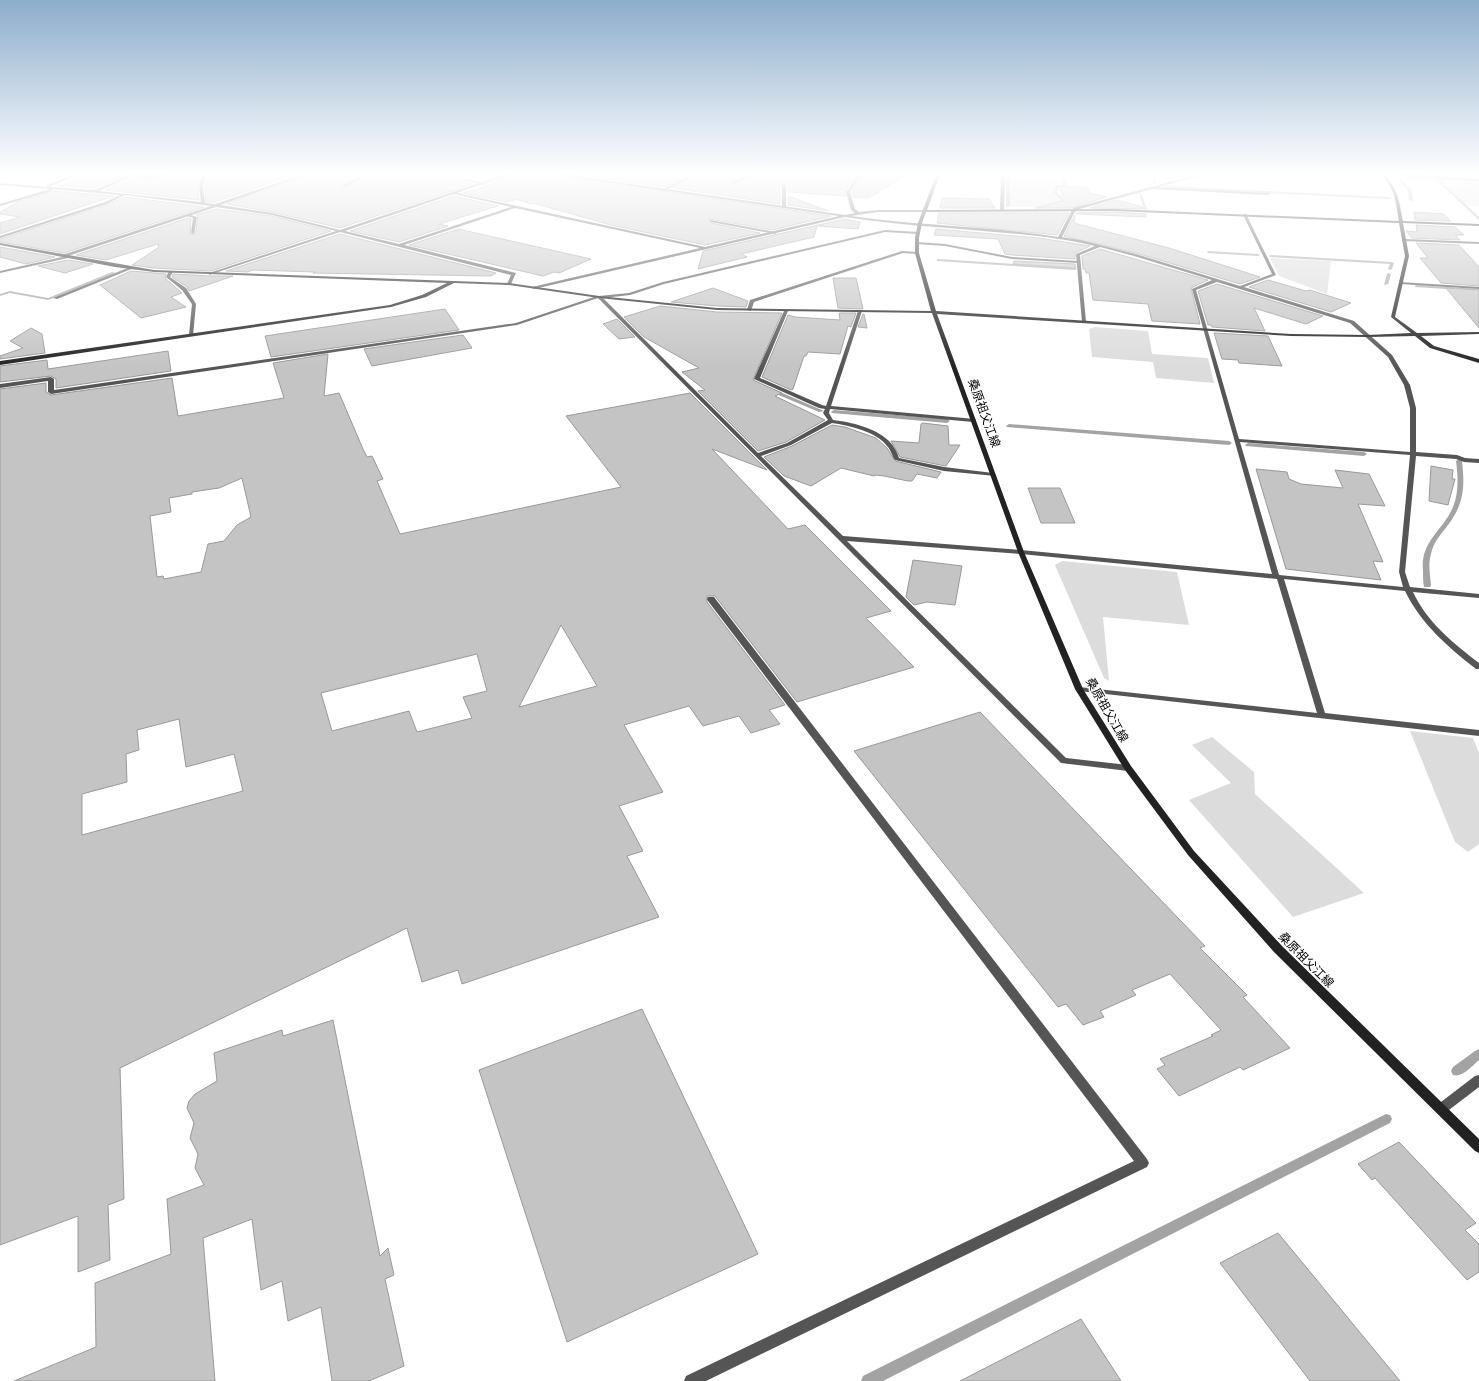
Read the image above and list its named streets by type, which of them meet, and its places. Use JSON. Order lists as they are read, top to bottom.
{
  "streets": {
    "street": ["桑原祖父江線"]
  }
}
